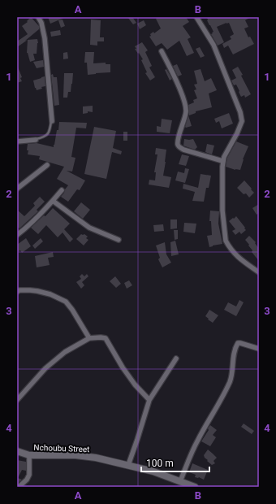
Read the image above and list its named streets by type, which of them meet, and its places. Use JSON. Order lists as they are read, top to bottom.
{
  "streets": {
    "street": ["Nchoubu Street"]
  },
  "scale_bar": "100 m",
  "grid": {
    "columns": ["A", "B"],
    "rows": [
      "1",
      "2",
      "3",
      "4"
    ]
  }
}
